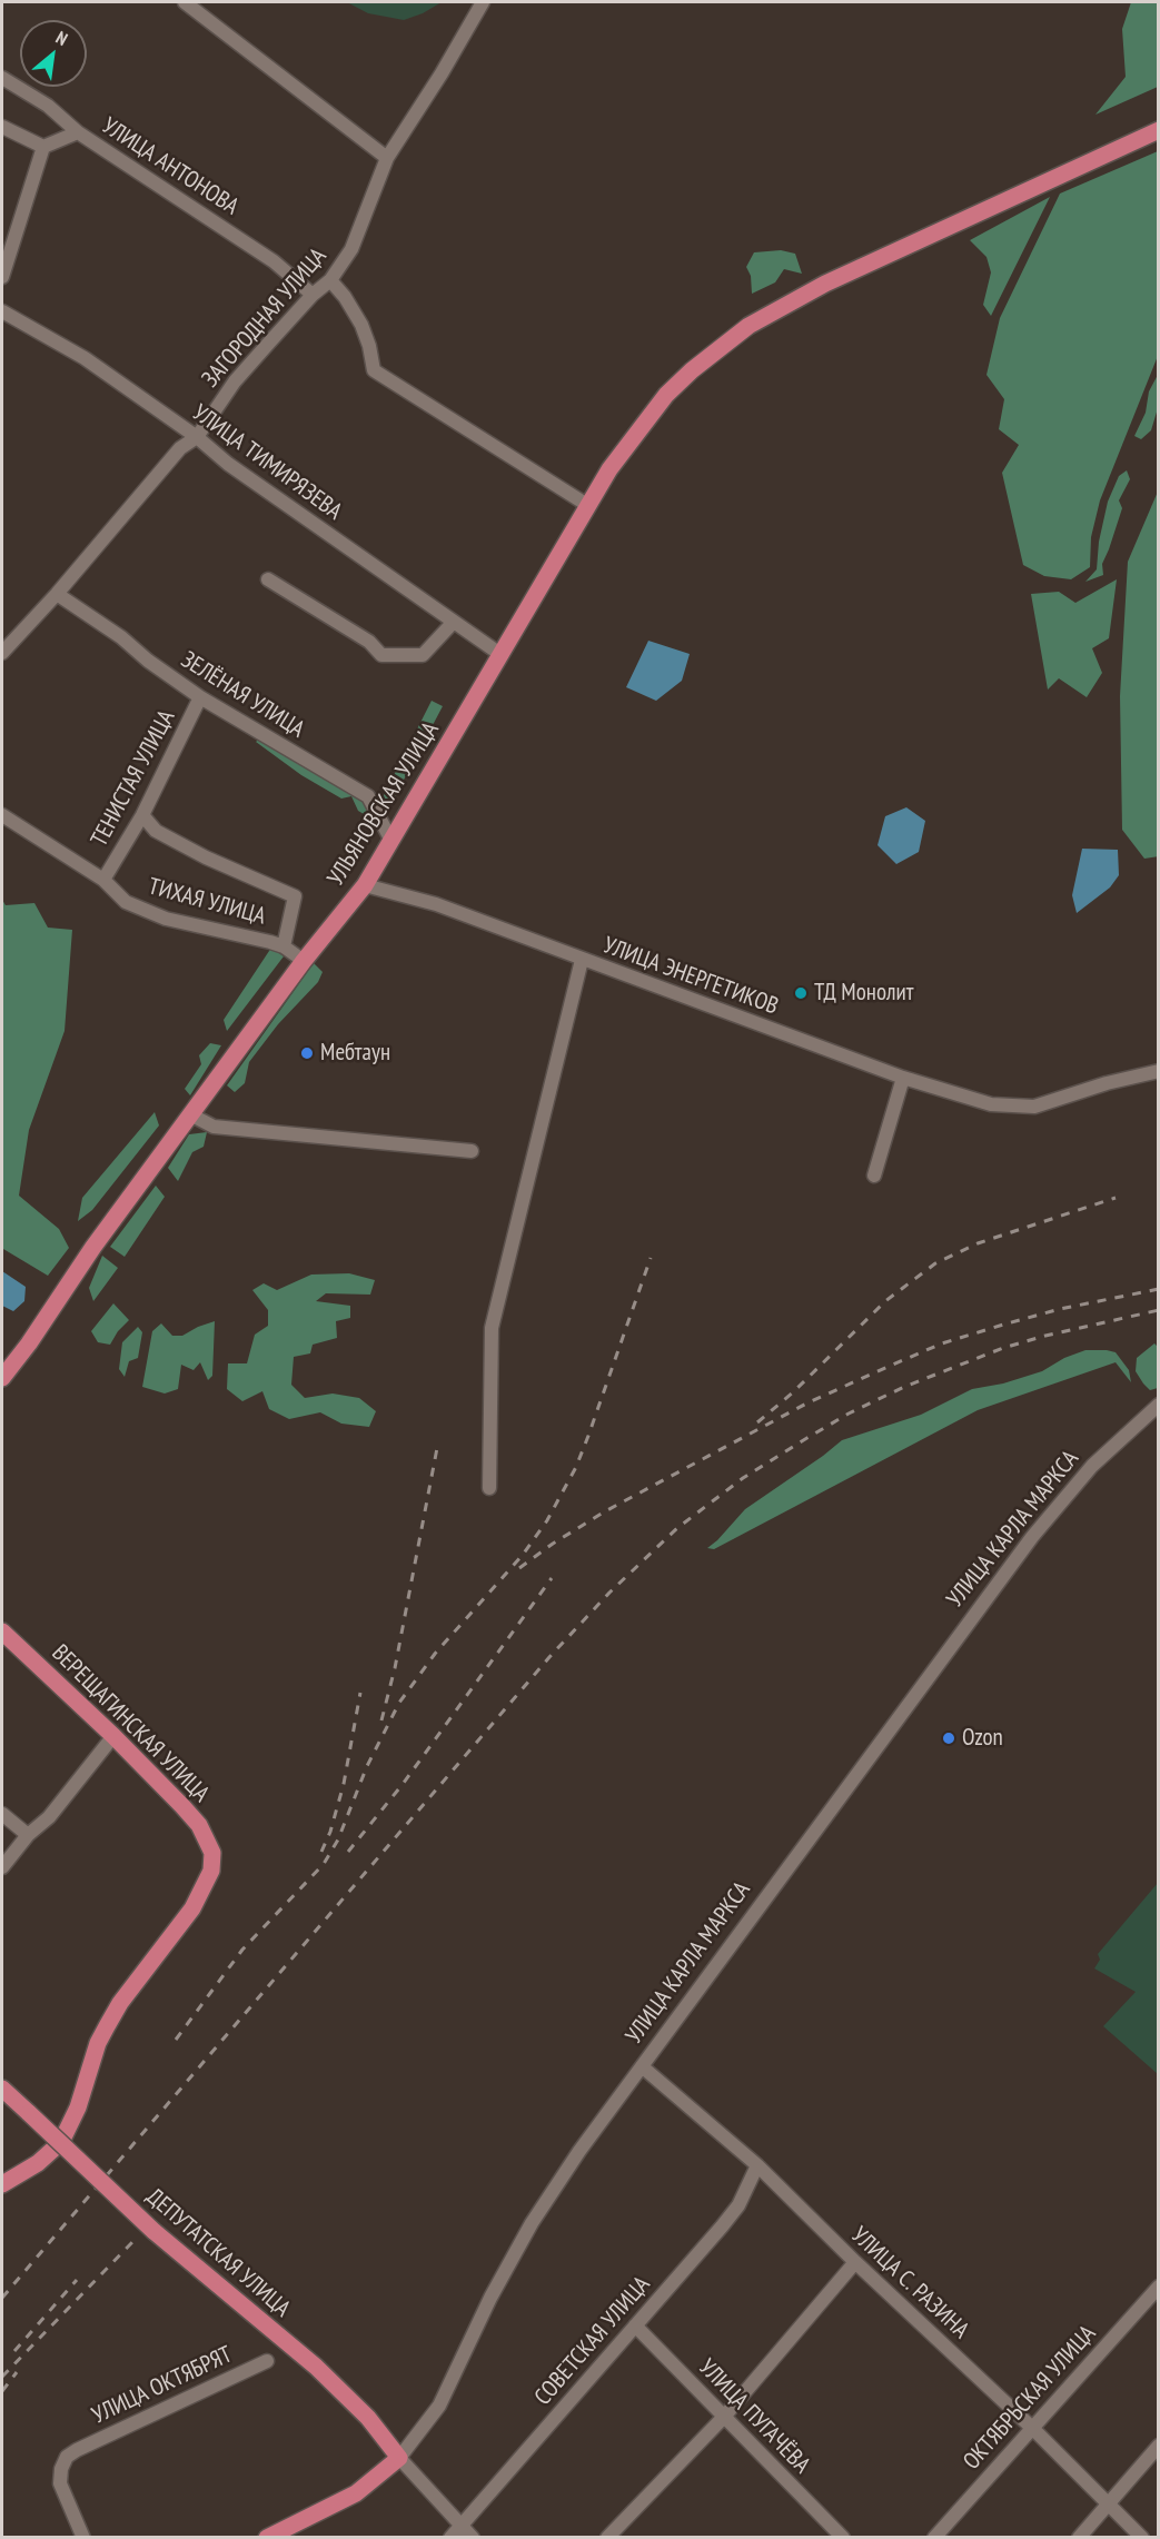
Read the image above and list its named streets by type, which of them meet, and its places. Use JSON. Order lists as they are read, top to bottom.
{
  "streets": {
    "main road": [
      "УЛЬЯНОВСКАЯ УЛИЦА",
      "УЛИЦА КАРЛА МАРКСА",
      "ВЕРЕЩАГИНСКАЯ УЛИЦА",
      "ДЕПУТАТСКАЯ УЛИЦА"
    ],
    "street": [
      "УЛИЦА АНТОНОВА",
      "ЗАГОРОДНАЯ УЛИЦА",
      "УЛИЦА ТИМИРЯЗЕВА",
      "ЗЕЛЁНАЯ УЛИЦА",
      "ТЕНИСТАЯ УЛИЦА",
      "ТИХАЯ УЛИЦА",
      "УЛИЦА ЭНЕРГЕТИКОВ",
      "УЛИЦА С. РАЗИНА",
      "СОВЕТСКАЯ УЛИЦА",
      "УЛИЦА ОКТЯБРЯТ",
      "ОКТЯБРЬСКАЯ УЛИЦА",
      "УЛИЦА ПУГАЧЁВА"
    ]
  },
  "crossings": [
    ["УЛИЦА АНТОНОВА", "ЗАГОРОДНАЯ УЛИЦА"],
    ["ЗАГОРОДНАЯ УЛИЦА", "УЛИЦА ТИМИРЯЗЕВА"],
    ["ЗАГОРОДНАЯ УЛИЦА", "ЗЕЛЁНАЯ УЛИЦА"],
    ["УЛИЦА ТИМИРЯЗЕВА", "УЛЬЯНОВСКАЯ УЛИЦА"],
    ["ЗЕЛЁНАЯ УЛИЦА", "ТЕНИСТАЯ УЛИЦА"],
    ["ЗЕЛЁНАЯ УЛИЦА", "УЛЬЯНОВСКАЯ УЛИЦА"],
    ["ТЕНИСТАЯ УЛИЦА", "ТИХАЯ УЛИЦА"],
    ["УЛЬЯНОВСКАЯ УЛИЦА", "ТИХАЯ УЛИЦА"],
    ["УЛЬЯНОВСКАЯ УЛИЦА", "УЛИЦА ЭНЕРГЕТИКОВ"],
    ["УЛИЦА КАРЛА МАРКСА", "ДЕПУТАТСКАЯ УЛИЦА"],
    ["УЛИЦА КАРЛА МАРКСА", "УЛИЦА С. РАЗИНА"],
    ["УЛИЦА С. РАЗИНА", "СОВЕТСКАЯ УЛИЦА"],
    ["УЛИЦА С. РАЗИНА", "ОКТЯБРЬСКАЯ УЛИЦА"],
    ["СОВЕТСКАЯ УЛИЦА", "УЛИЦА ПУГАЧЁВА"]
  ],
  "places": ["ТД Монолит", "Мебтаун", "Ozon"],
  "north": "top right"
}
